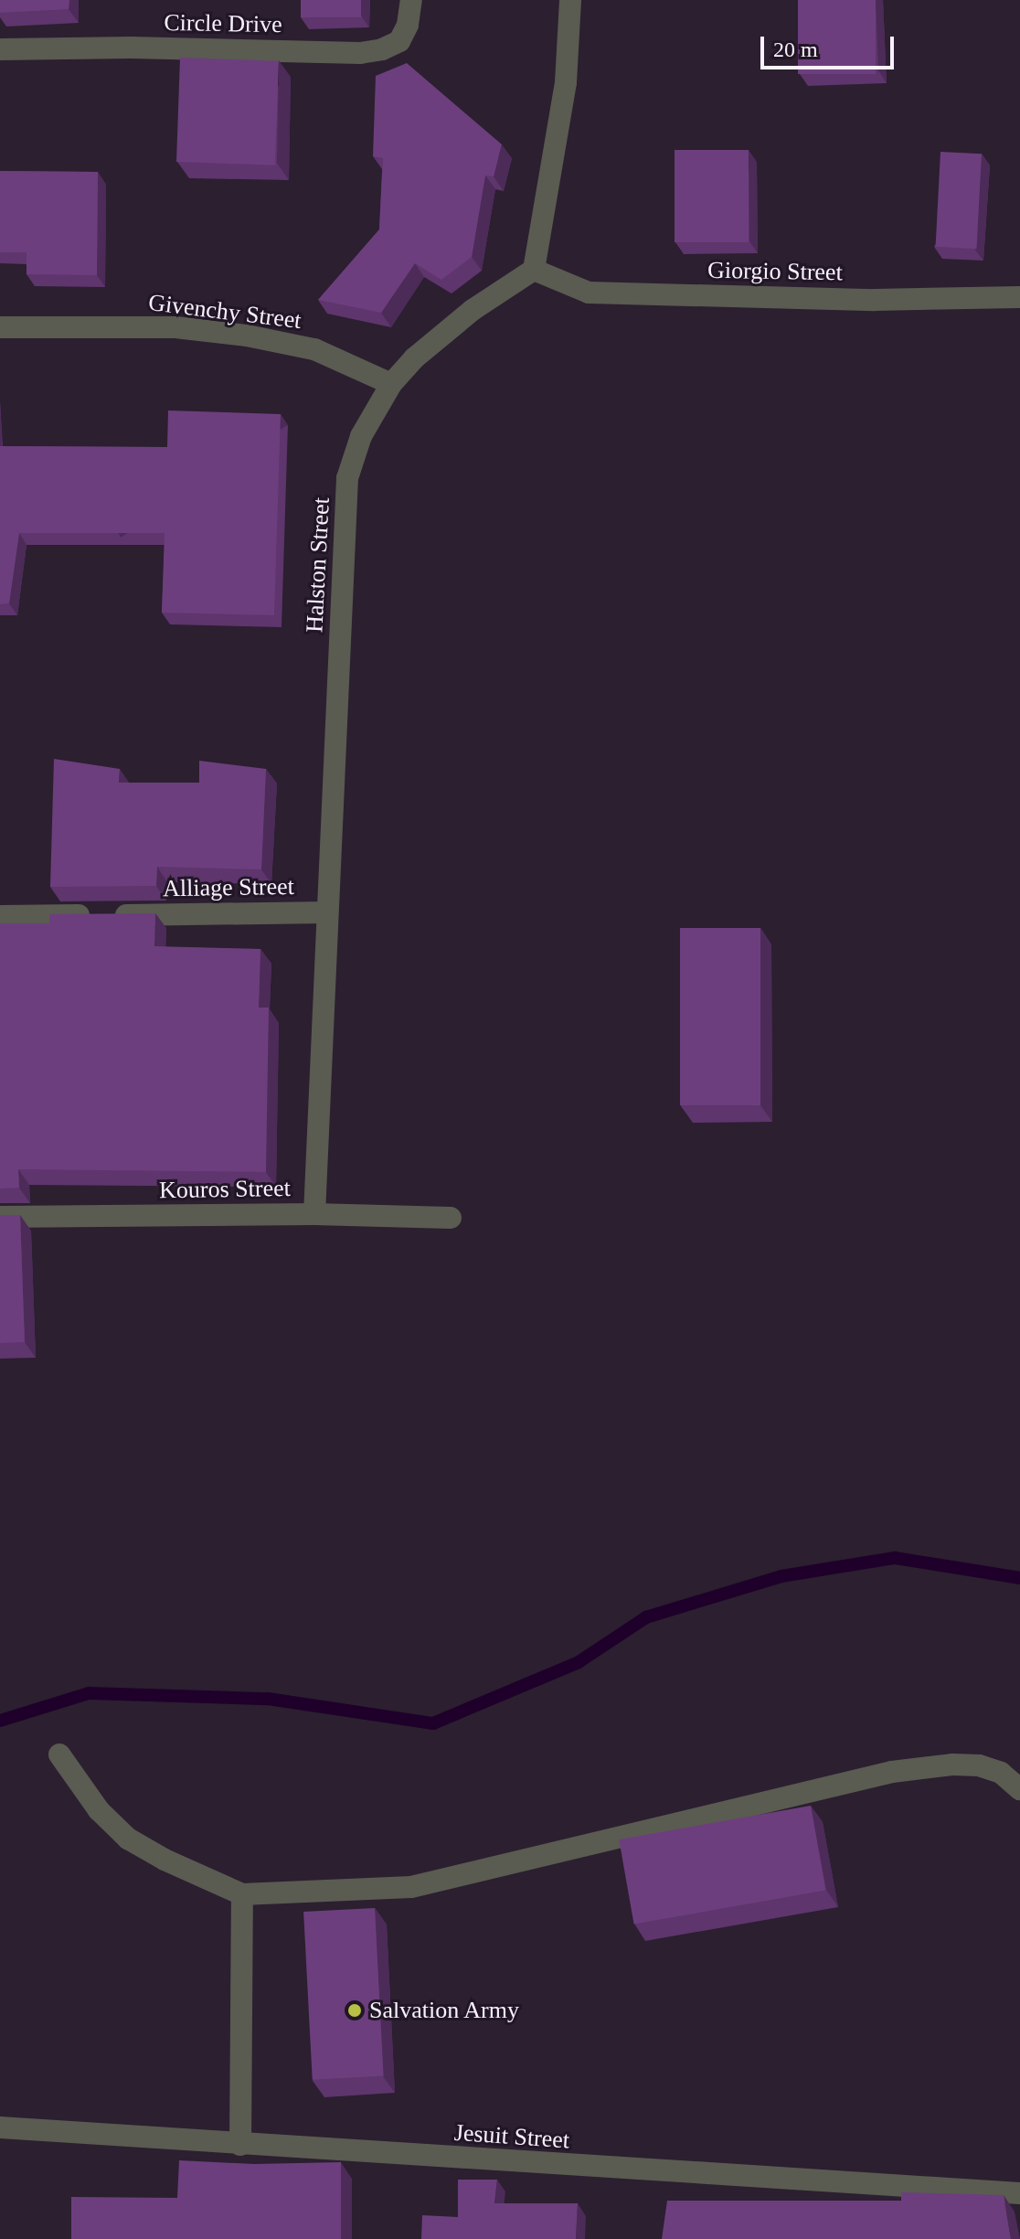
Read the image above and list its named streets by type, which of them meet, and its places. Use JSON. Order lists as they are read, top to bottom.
{
  "streets": {
    "street": [
      "Circle Drive",
      "Giorgio Street",
      "Givenchy Street",
      "Halston Street",
      "Alliage Street",
      "Kouros Street",
      "Jesuit Street"
    ]
  },
  "crossings": [
    ["Giorgio Street", "Halston Street"],
    ["Givenchy Street", "Halston Street"],
    ["Halston Street", "Alliage Street"],
    ["Halston Street", "Kouros Street"]
  ],
  "places": ["Salvation Army"],
  "scale_bar": "20 m"
}
